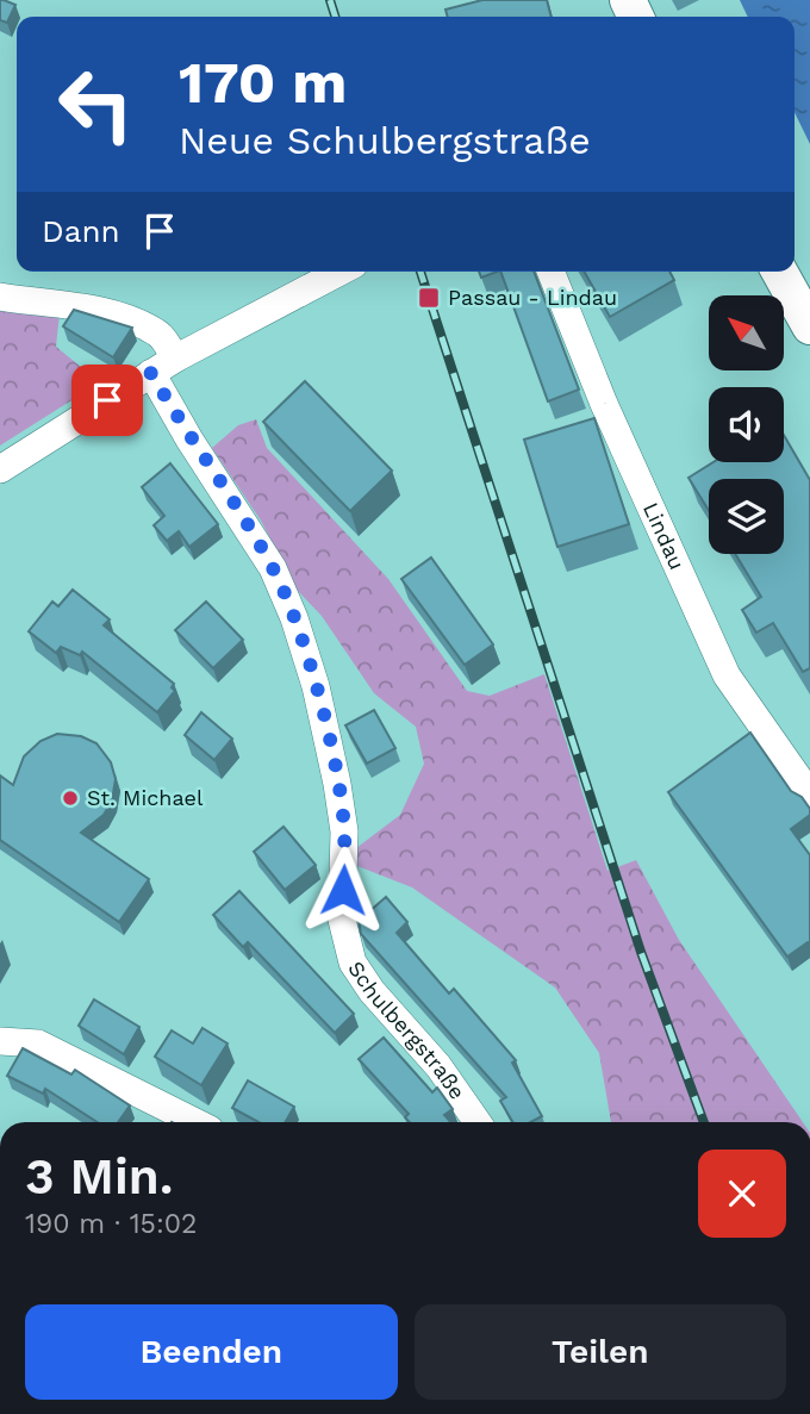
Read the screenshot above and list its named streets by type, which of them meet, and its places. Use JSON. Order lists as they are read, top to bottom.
{
  "streets": {
    "street": ["Lindau", "Schulbergstraße"]
  },
  "places": {
    "transit": ["Passau - Lindau"],
    "other": ["St. Michael"]
  },
  "north": "top left",
  "page": {
    "turn": ["170 m", "Neue Schulbergstraße"],
    "then": "Dann",
    "heading": ["3 Min.", "190 m · 15:02"],
    "buttons": ["Beenden", "Teilen"]
  }
}
